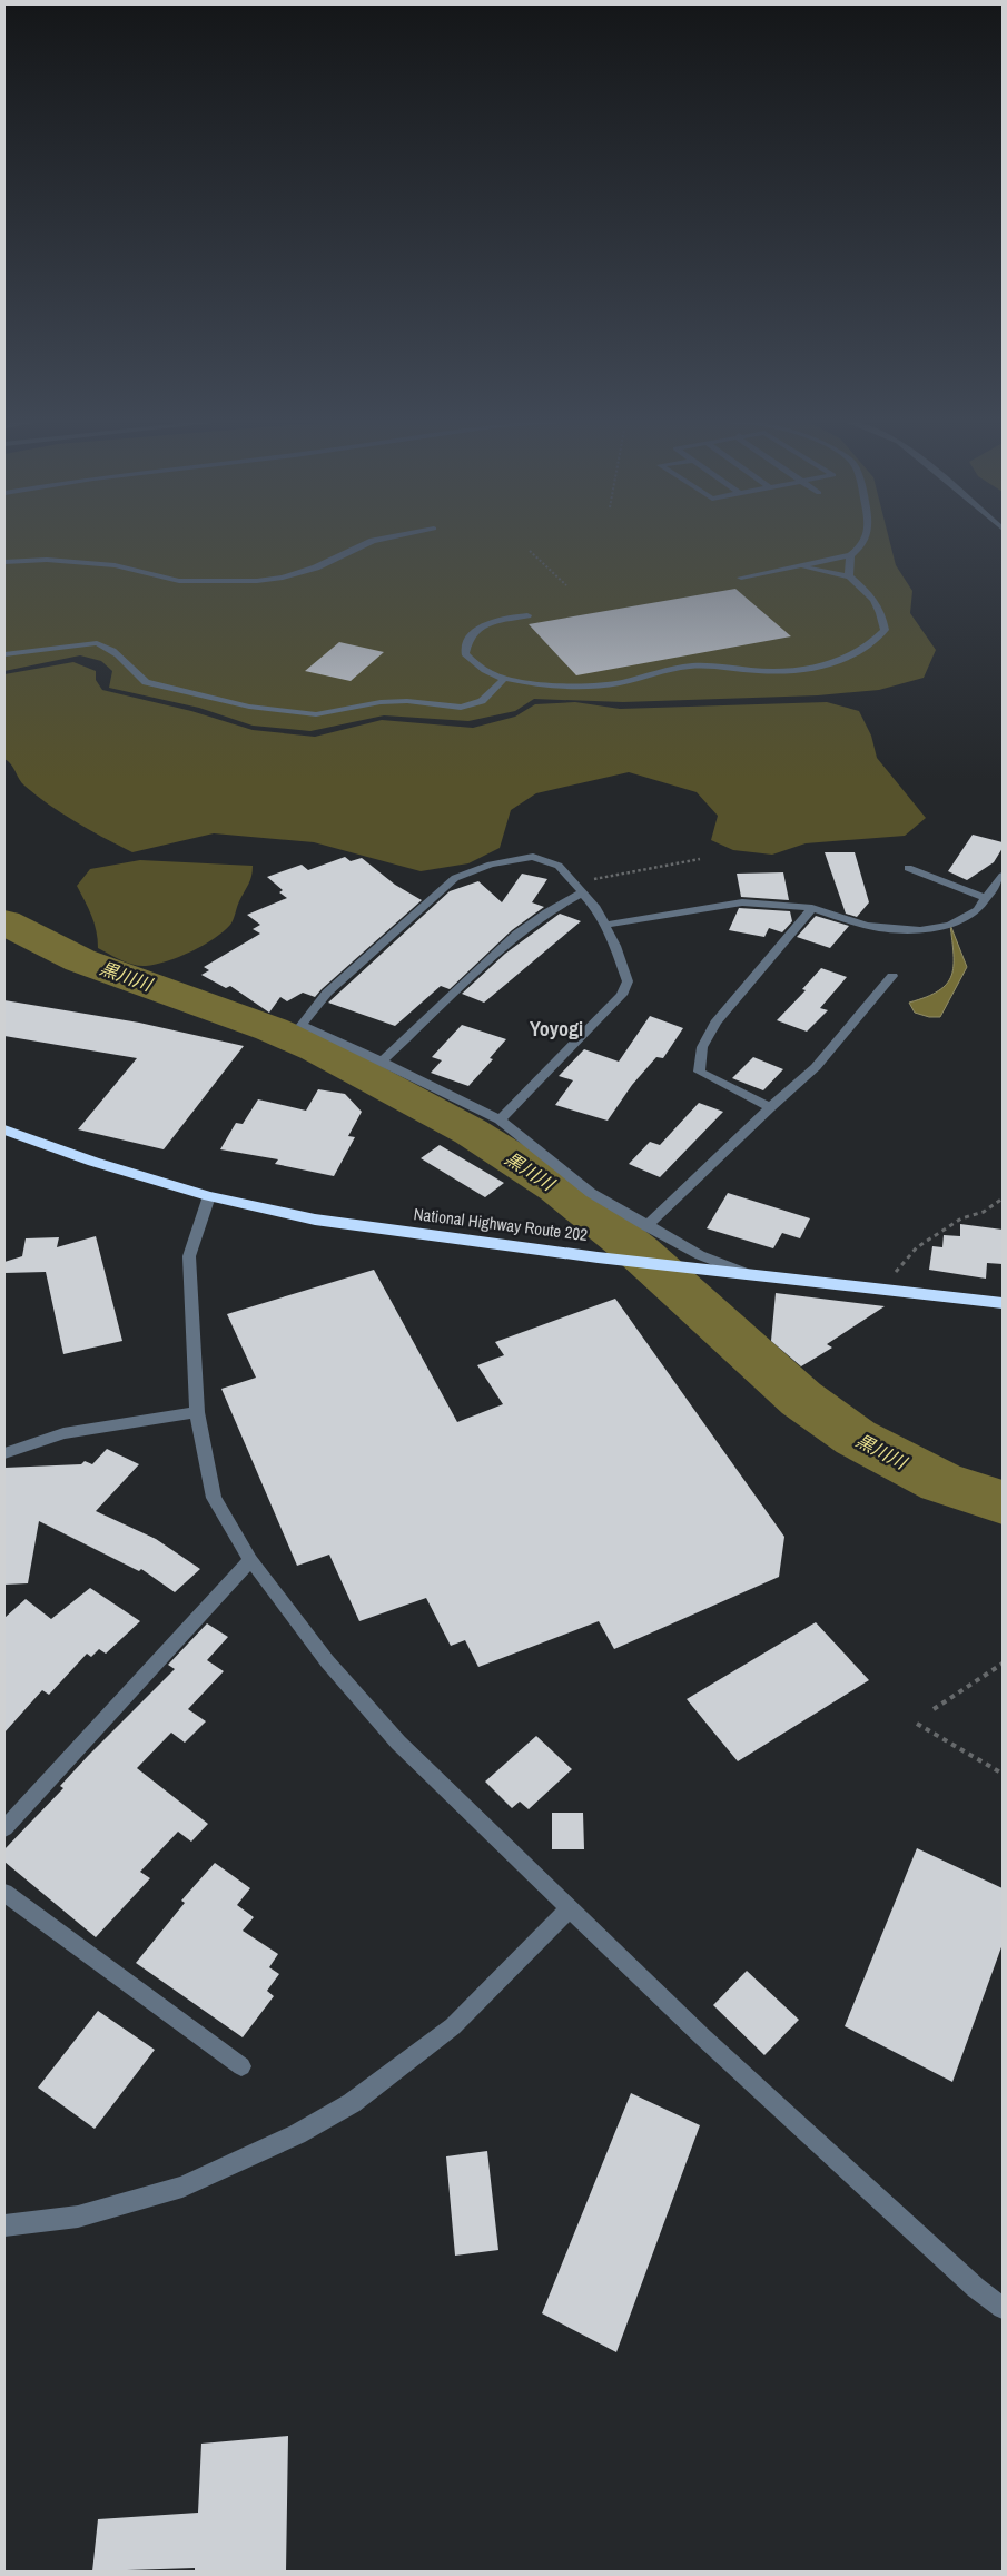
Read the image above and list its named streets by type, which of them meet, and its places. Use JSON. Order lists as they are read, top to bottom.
{
  "streets": {
    "highway": ["National Highway Route 202"]
  },
  "districts": ["Yoyogi"],
  "water": ["黒川川"]
}
